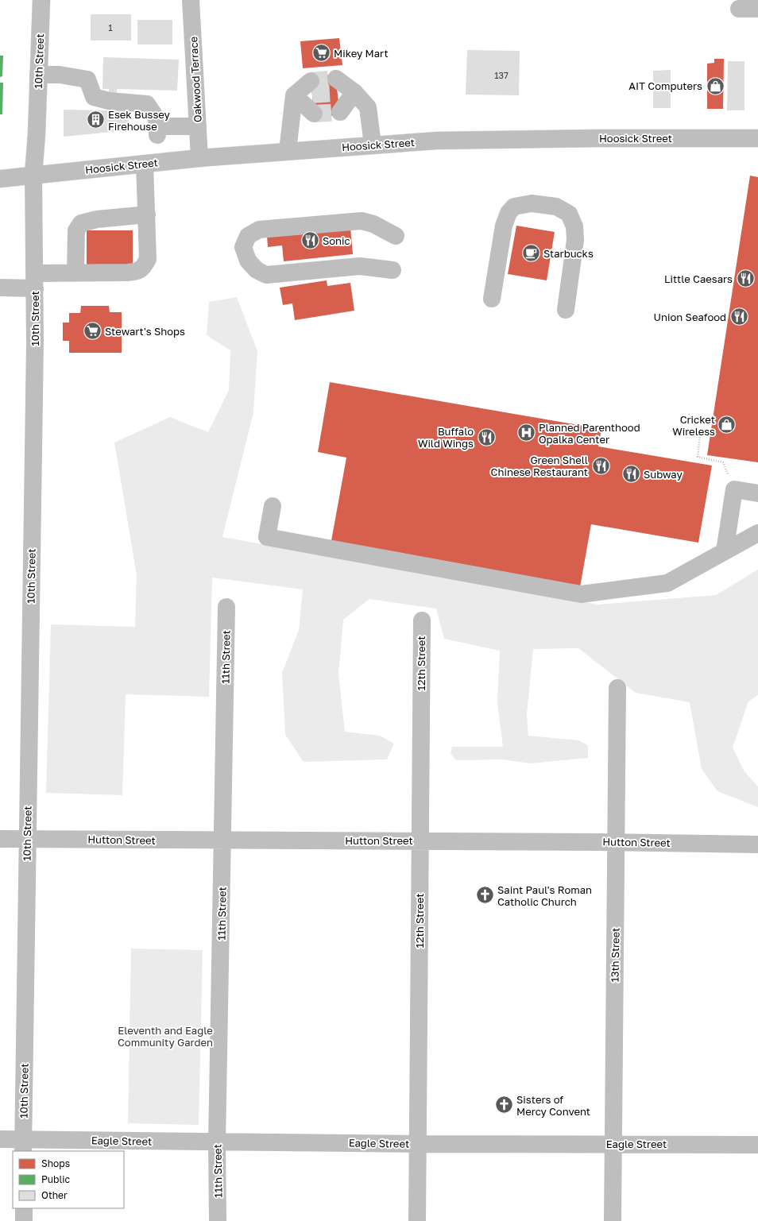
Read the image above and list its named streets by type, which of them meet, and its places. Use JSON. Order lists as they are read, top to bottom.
{
  "streets": {
    "main road": [
      "10th Street",
      "Oakwood Terrace",
      "Hoosick Street",
      "11th Street",
      "12th Street",
      "Hutton Street",
      "13th Street",
      "Eagle Street"
    ]
  },
  "crossings": [
    ["10th Street", "Hoosick Street"],
    ["10th Street", "Hutton Street"],
    ["10th Street", "Eagle Street"],
    ["Oakwood Terrace", "Hoosick Street"],
    ["11th Street", "Hutton Street"],
    ["11th Street", "Eagle Street"],
    ["12th Street", "Hutton Street"],
    ["12th Street", "Eagle Street"],
    ["Hutton Street", "13th Street"],
    ["13th Street", "Eagle Street"]
  ],
  "parks": ["Eleventh and Eagle Community Garden"],
  "places": {
    "supermarket": ["Mikey Mart", "Stewart's Shops"],
    "shop": ["AIT Computers", "Cricket Wireless"],
    "building": ["Esek Bussey Firehouse"],
    "restaurant": [
      "Sonic",
      "Little Caesars",
      "Union Seafood",
      "Buffalo Wild Wings",
      "Green Shell Chinese Restaurant",
      "Subway"
    ],
    "cafe": ["Starbucks"],
    "hospital": ["Planned Parenthood Opalka Center"],
    "church": ["Saint Paul's Roman Catholic Church", "Sisters of Mercy Convent"]
  },
  "house_numbers": ["1", "137"],
  "legend": ["Shops", "Public", "Other"]
}
